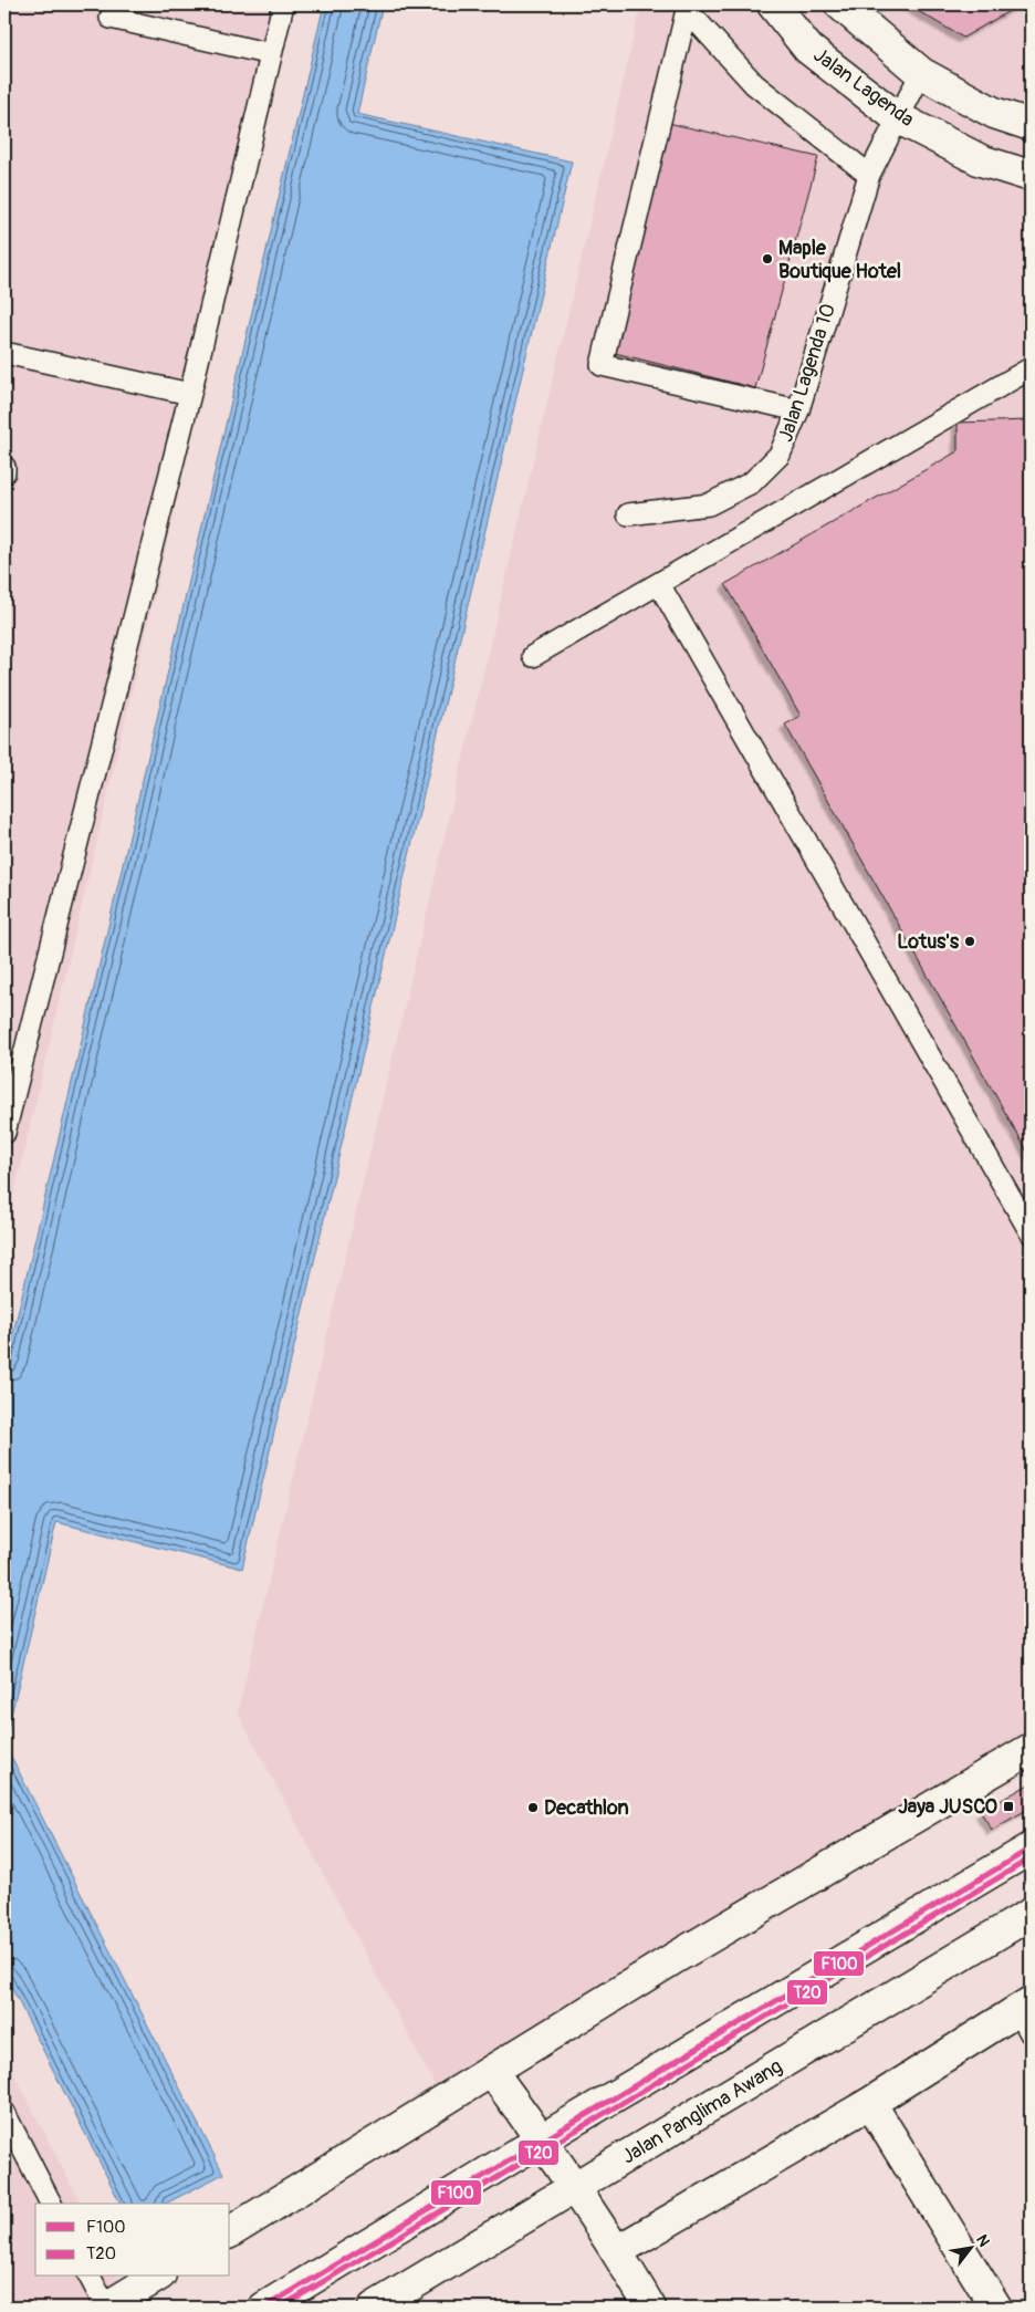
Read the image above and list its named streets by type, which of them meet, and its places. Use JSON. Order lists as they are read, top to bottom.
{
  "streets": {
    "street": ["Jalan Lagenda", "Jalan Panglima Awang"],
    "lane": ["Jalan Lagenda 10"]
  },
  "crossings": [
    ["Jalan Lagenda", "Jalan Lagenda 10"]
  ],
  "places": {
    "other": ["Maple Boutique Hotel", "Lotus's", "Decathlon"],
    "transit": ["Jaya JUSCO"]
  },
  "lines": ["transit line F100", "transit line T20"],
  "legend": ["F100", "T20"],
  "north": "top right"
}
